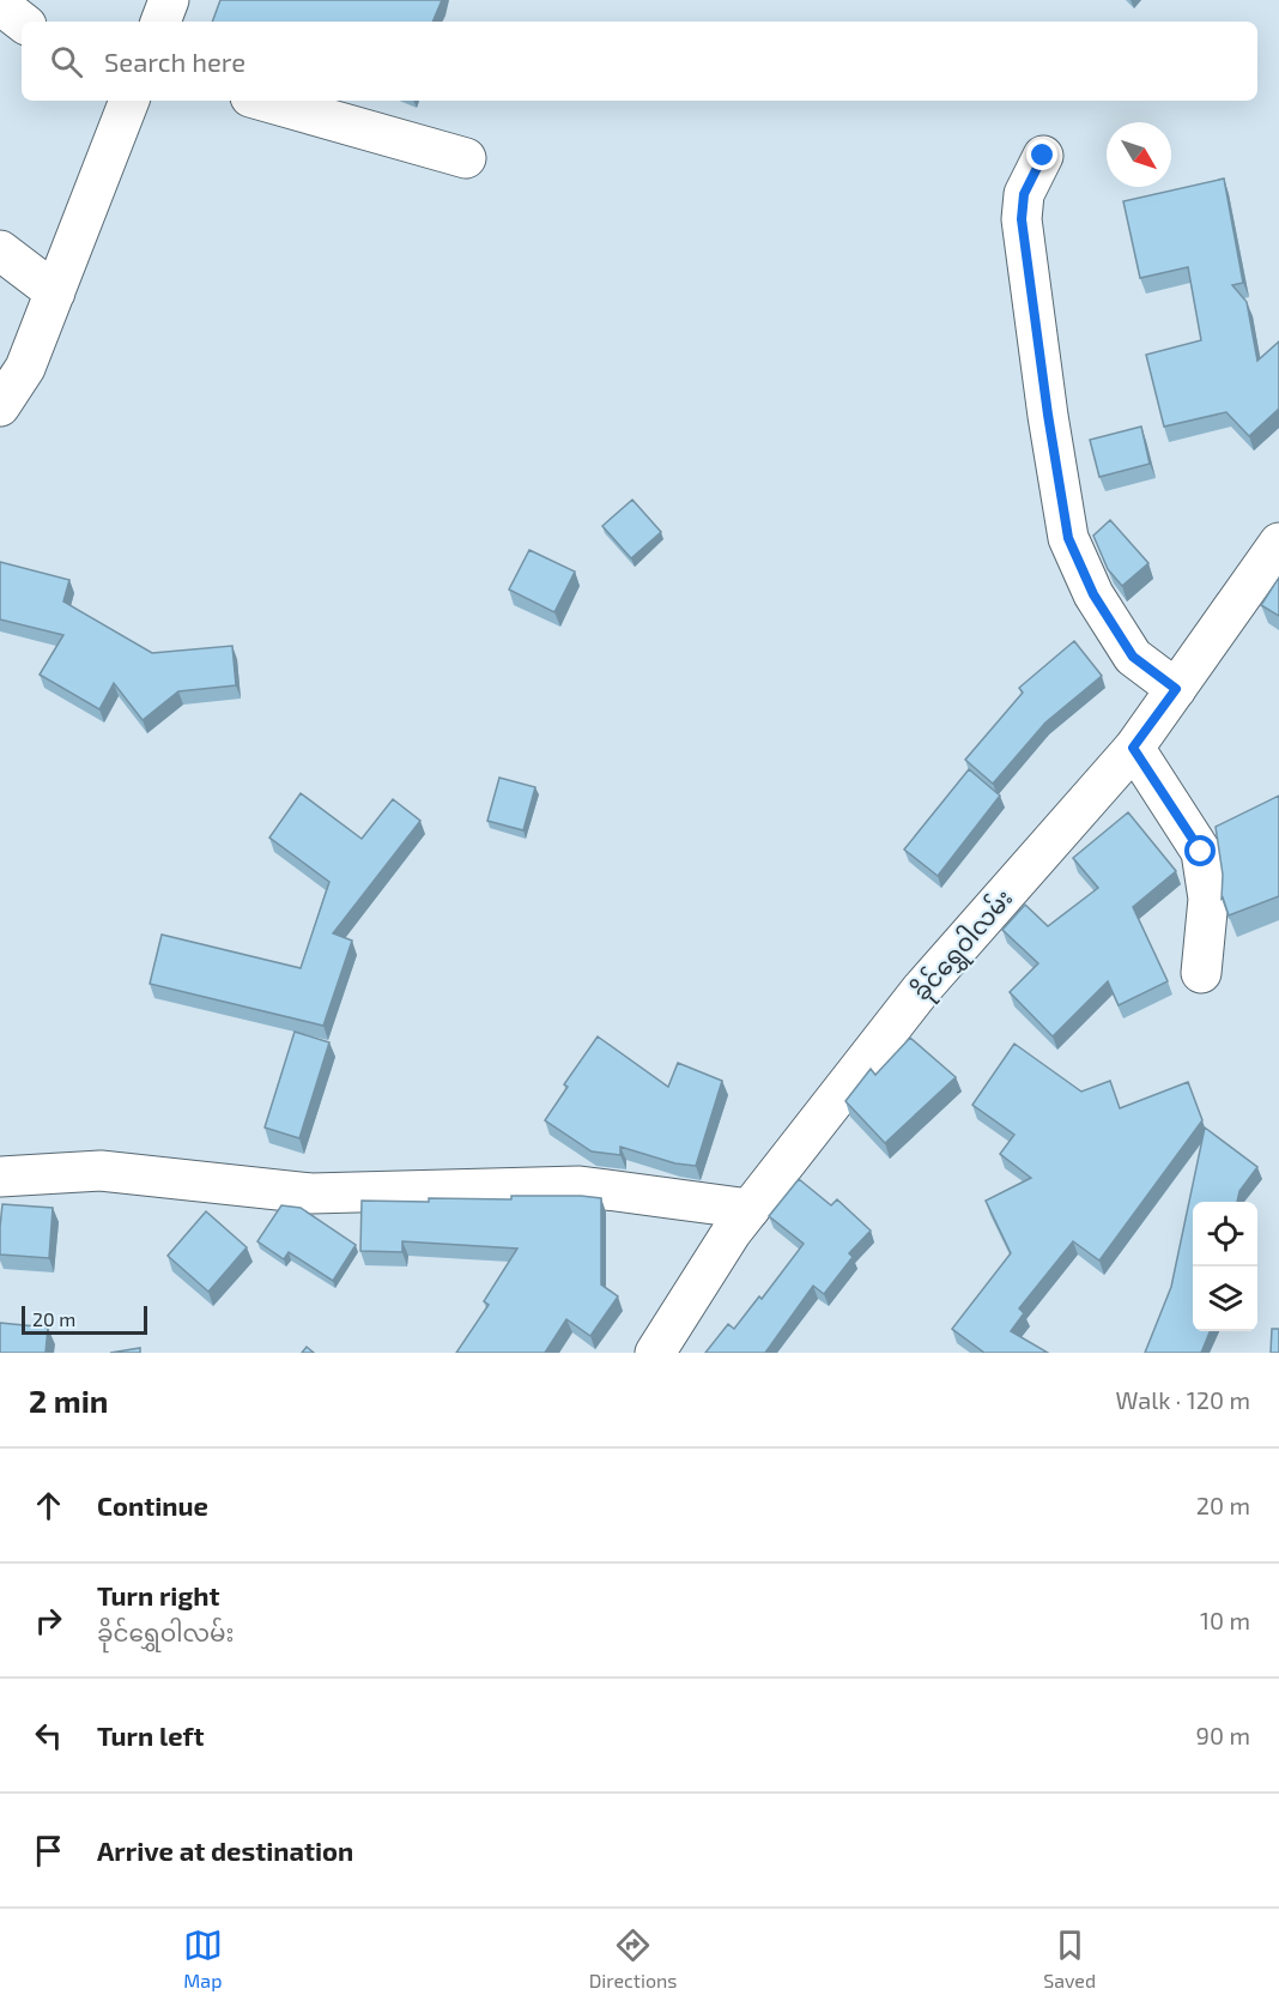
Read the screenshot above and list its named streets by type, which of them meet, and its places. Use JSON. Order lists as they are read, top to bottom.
{
  "streets": {
    "street": ["ခိုင်ရွှေဝါလမ်း"]
  },
  "scale_bar": "20 m",
  "north": "bottom right",
  "page": {
    "search": "Search here",
    "scale": "20 m",
    "heading": ["2 min", "Walk · 120 m"],
    "list": [
      ["Continue", "20 m"],
      ["Turn right", "ခိုင်ရွှေဝါလမ်း", "10 m"],
      ["Turn left", "90 m"],
      "Arrive at destination"
    ],
    "nav": ["Map", "Directions", "Saved"]
  }
}
